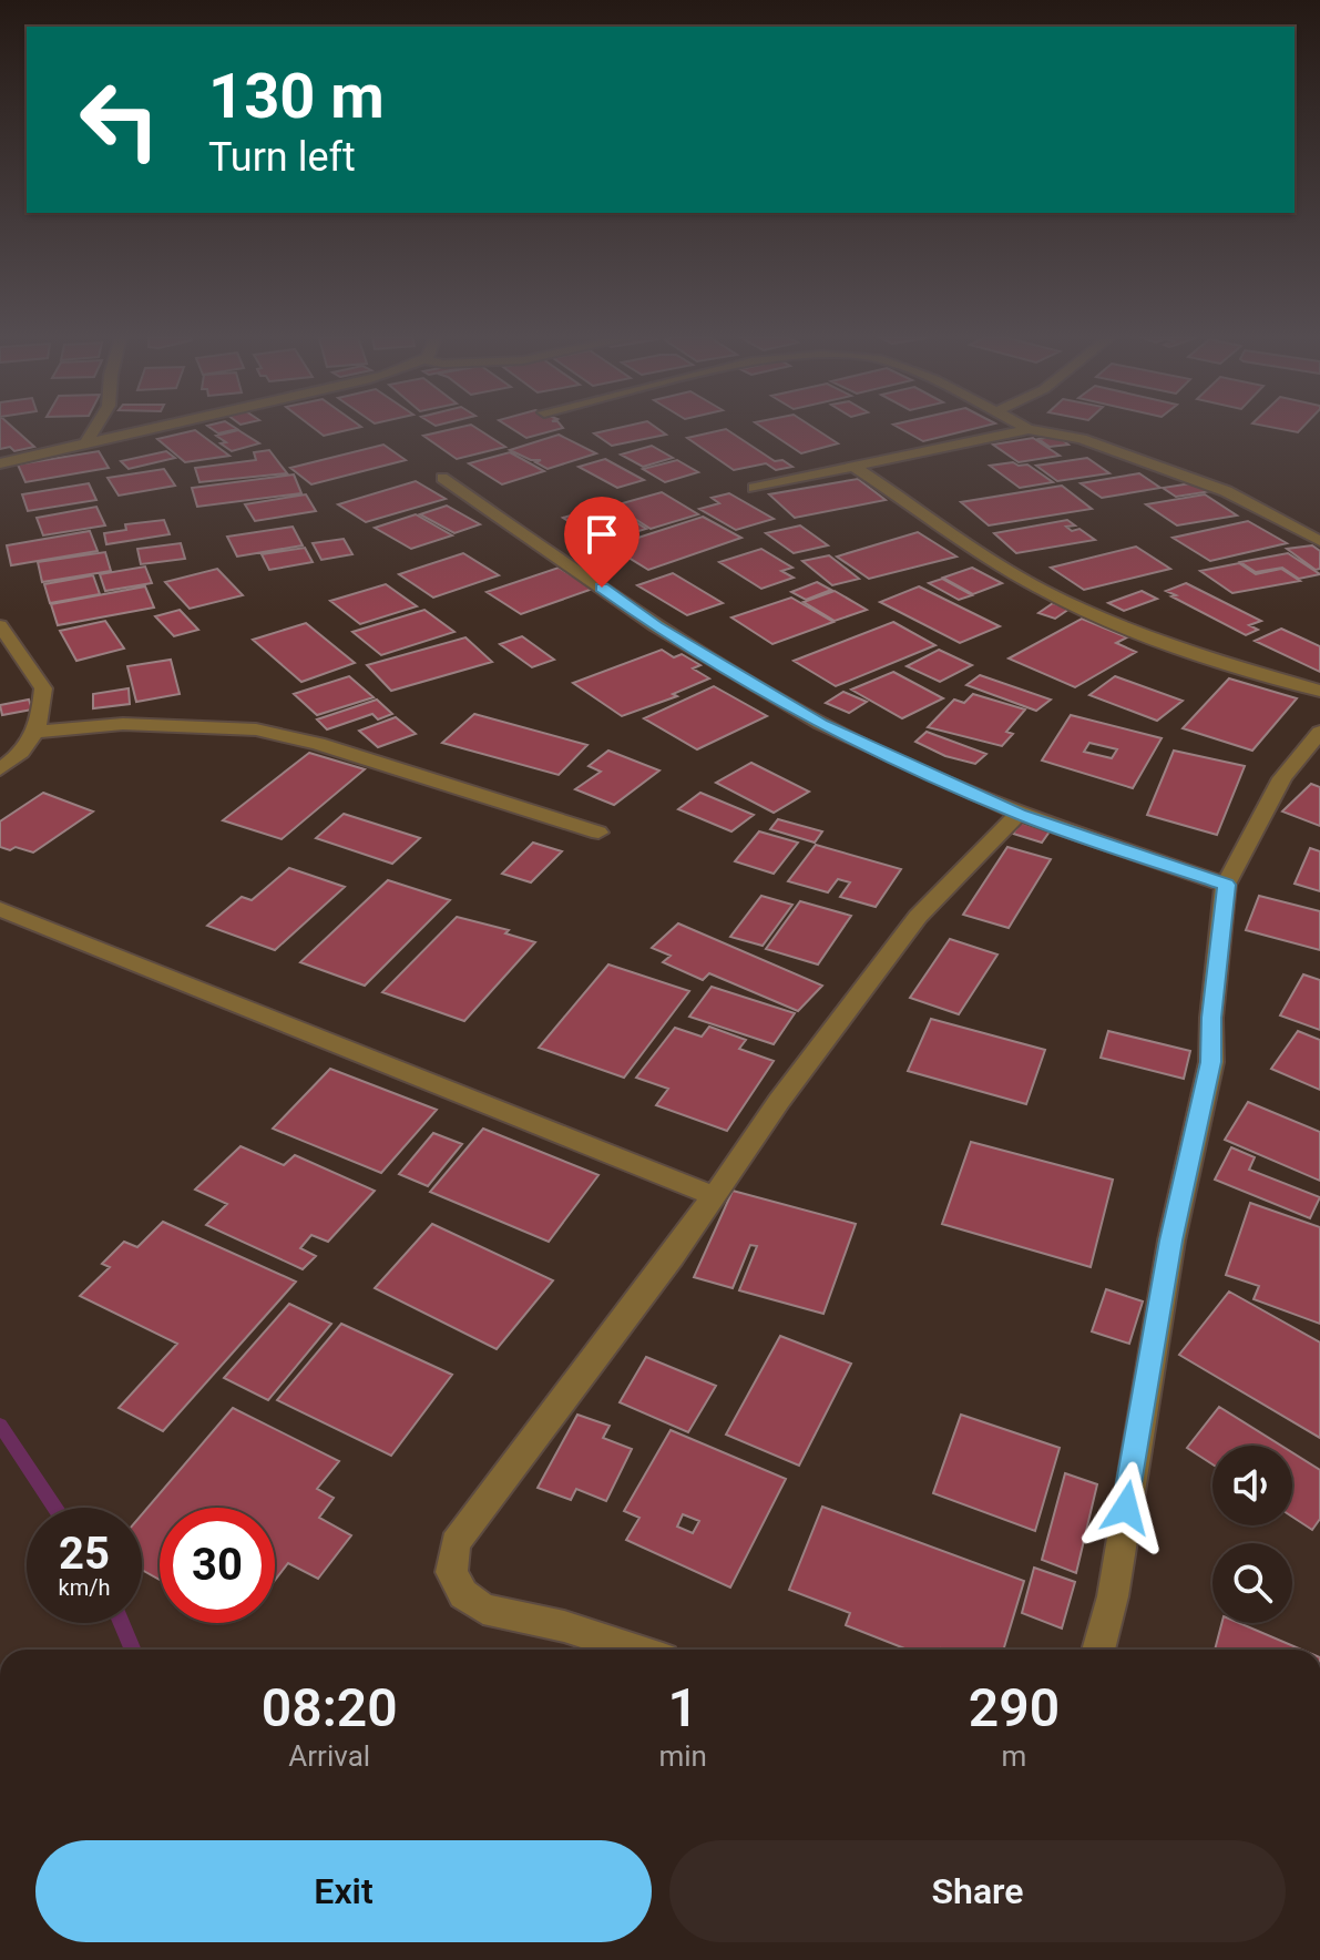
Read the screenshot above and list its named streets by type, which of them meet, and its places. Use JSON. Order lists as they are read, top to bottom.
{
  "page": {
    "turn": ["130 m", "Turn left"],
    "speed": "25 km/h",
    "limit": "30",
    "eta": [
      "08:20",
      "Arrival",
      "1",
      "min",
      "290",
      "m"
    ],
    "buttons": ["Exit", "Share"]
  }
}
